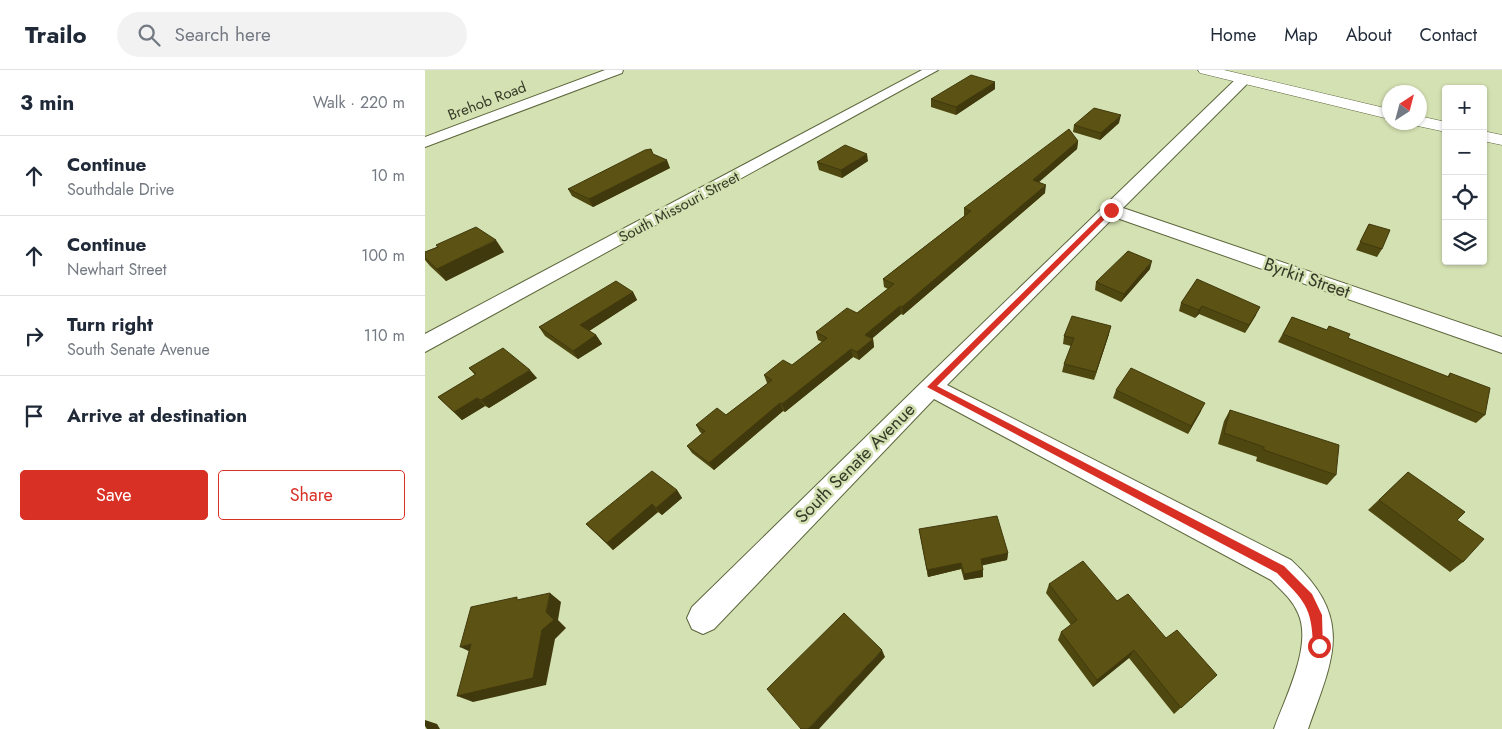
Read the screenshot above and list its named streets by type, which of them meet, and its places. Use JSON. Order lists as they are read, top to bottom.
{
  "streets": {
    "street": [
      "Brehob Road",
      "South Missouri Street",
      "Byrkit Street",
      "South Senate Avenue"
    ]
  },
  "crossings": [
    ["Byrkit Street", "South Senate Avenue"]
  ],
  "north": "top right",
  "page": {
    "header": "Trailo",
    "search": "Search here",
    "nav": [
      "Home",
      "Map",
      "About",
      "Contact"
    ],
    "heading": ["3 min", "Walk · 220 m"],
    "map_buttons": ["+", "−"],
    "list": [
      ["Continue", "Southdale Drive", "10 m"],
      ["Continue", "Newhart Street", "100 m"],
      ["Turn right", "South Senate Avenue", "110 m"],
      "Arrive at destination"
    ],
    "buttons": ["Save", "Share"]
  }
}
